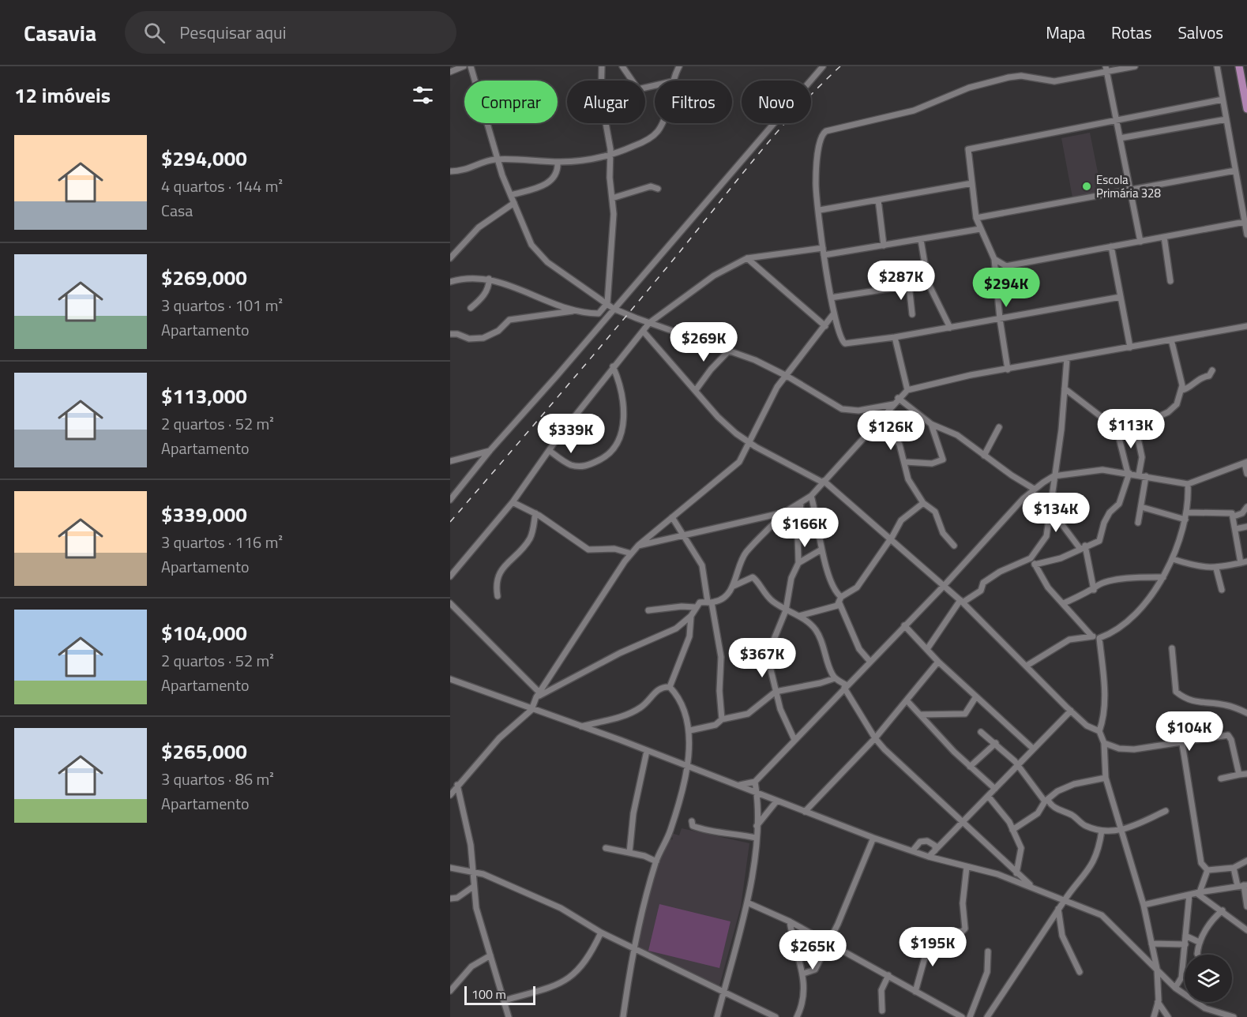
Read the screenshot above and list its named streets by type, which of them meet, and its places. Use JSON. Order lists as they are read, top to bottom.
{
  "places": ["Escola Primária 328"],
  "scale_bar": "100 m",
  "page": {
    "header": "Casavia",
    "search": "Pesquisar aqui",
    "nav": ["Mapa", "Rotas", "Salvos"],
    "heading": "12 imóveis",
    "chip": [
      "Comprar",
      "Alugar",
      "Filtros",
      "Novo"
    ],
    "list": [
      {
        "name": "$294,000",
        "note": "4 quartos · 144 m² · Casa"
      },
      {
        "name": "$269,000",
        "note": "3 quartos · 101 m² · Apartamento"
      },
      {
        "name": "$113,000",
        "note": "2 quartos · 52 m² · Apartamento"
      },
      {
        "name": "$339,000",
        "note": "3 quartos · 116 m² · Apartamento"
      },
      {
        "name": "$104,000",
        "note": "2 quartos · 52 m² · Apartamento"
      },
      {
        "name": "$265,000",
        "note": "3 quartos · 86 m² · Apartamento"
      }
    ],
    "price": [
      "$287K",
      "$294K",
      "$269K",
      "$113K",
      "$126K",
      "$339K",
      "$134K",
      "$166K",
      "$367K",
      "$104K",
      "$195K",
      "$265K"
    ],
    "scale": "100 m"
  }
}
